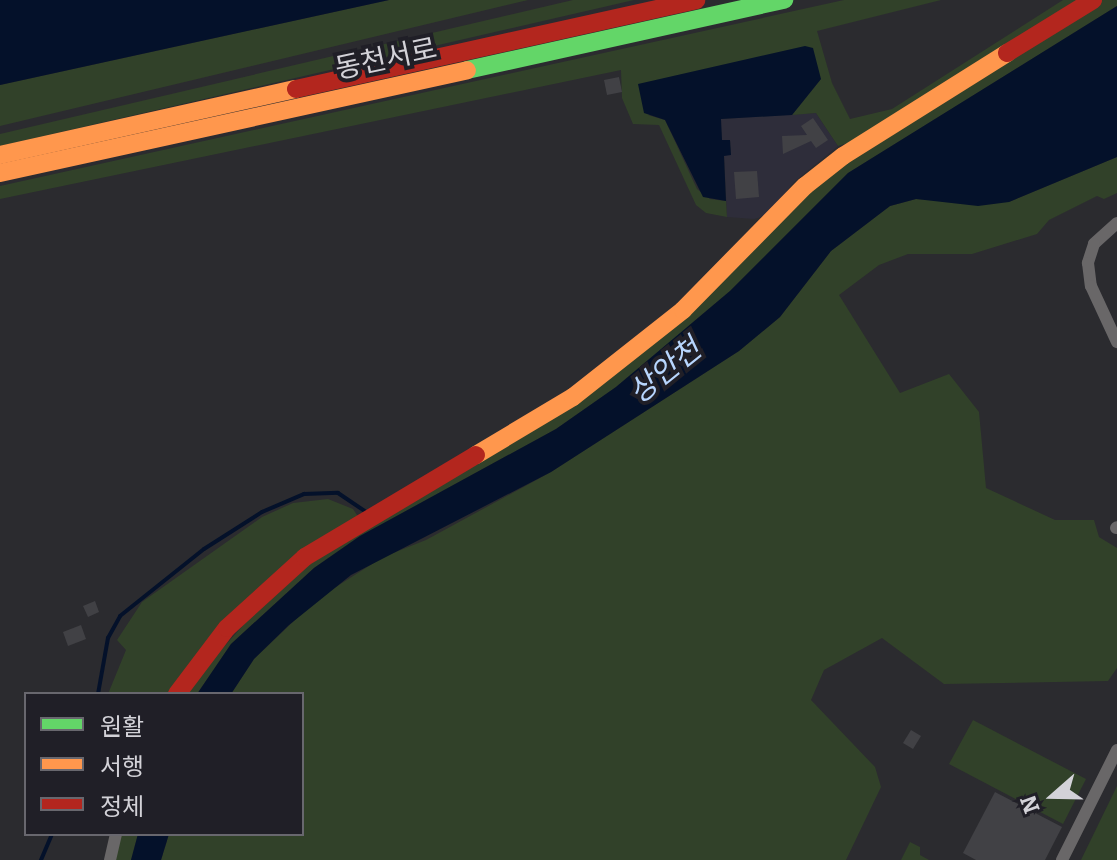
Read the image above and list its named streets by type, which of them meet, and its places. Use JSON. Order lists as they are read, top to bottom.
{
  "streets": {
    "main road": ["동천서로"]
  },
  "water": ["상안천"],
  "legend": ["원활", "서행", "정체"],
  "north": "left"
}
